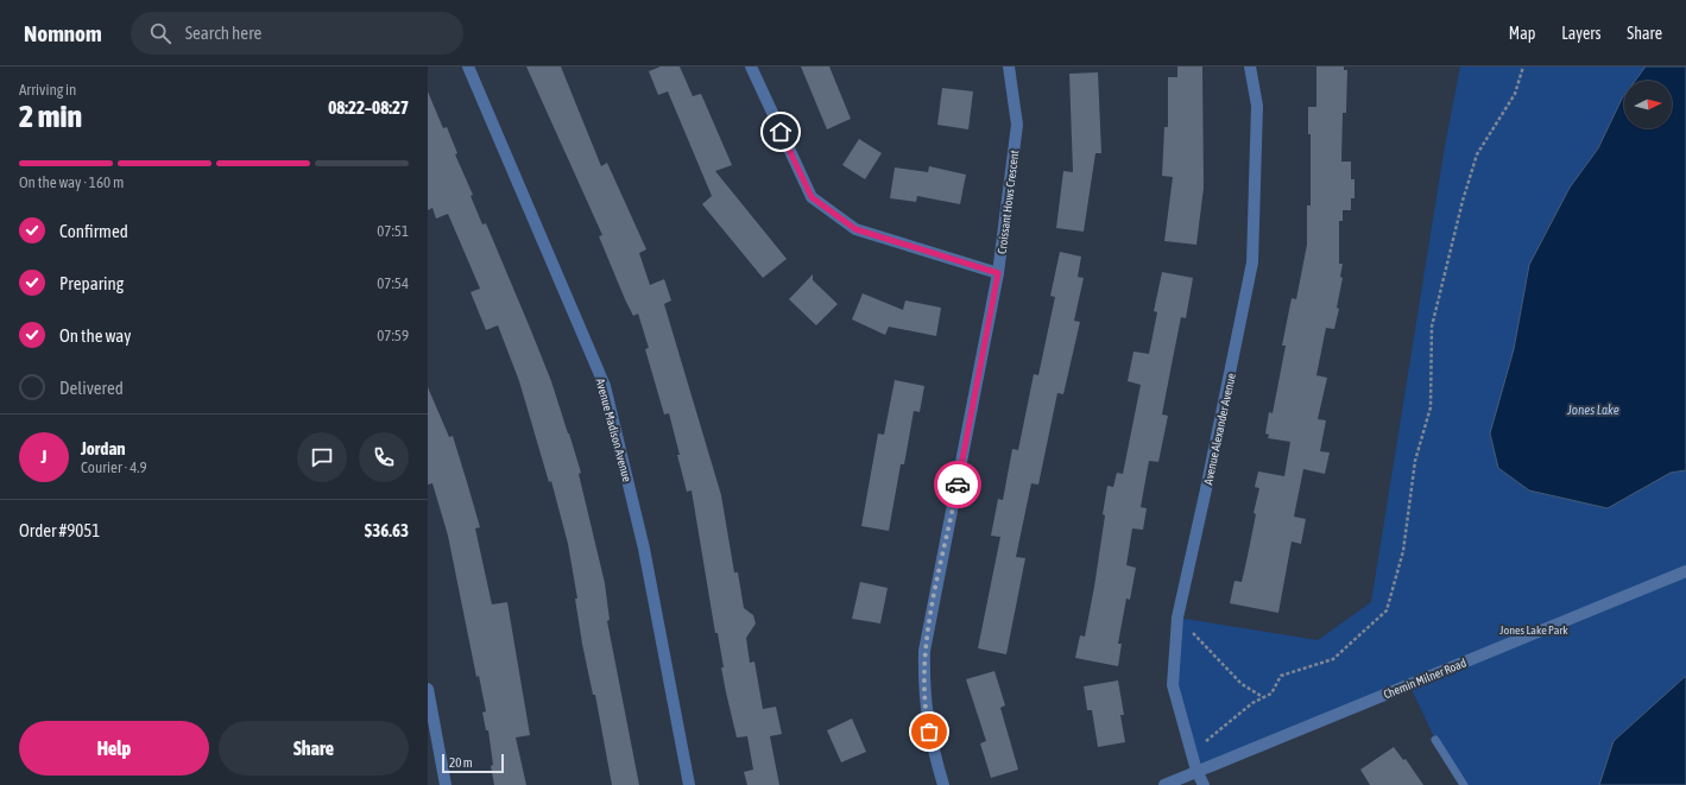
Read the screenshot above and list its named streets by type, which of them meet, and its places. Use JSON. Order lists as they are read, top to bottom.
{
  "streets": {
    "street": [
      "Croissant Hows Crescent",
      "Avenue Alexander Avenue",
      "Avenue Madison Avenue",
      "Chemin Milner Road"
    ]
  },
  "crossings": [
    ["Avenue Alexander Avenue", "Chemin Milner Road"]
  ],
  "water": ["Jones Lake"],
  "parks": ["Jones Lake Park"],
  "scale_bar": "20 m",
  "north": "right",
  "page": {
    "header": "Nomnom",
    "search": "Search here",
    "nav": ["Map", "Layers", "Share"],
    "heading": ["2 min", "Arriving in", "08:22–08:27"],
    "panel": [
      "Jordan",
      "Courier · 4.9",
      "Order #9051",
      "$36.63"
    ],
    "bar": "On the way · 160 m",
    "list": [
      ["Confirmed", "07:51"],
      ["Preparing", "07:54"],
      ["On the way", "07:59"],
      "Delivered"
    ],
    "round": "J",
    "buttons": ["Help", "Share"],
    "scale": "20 m"
  }
}
